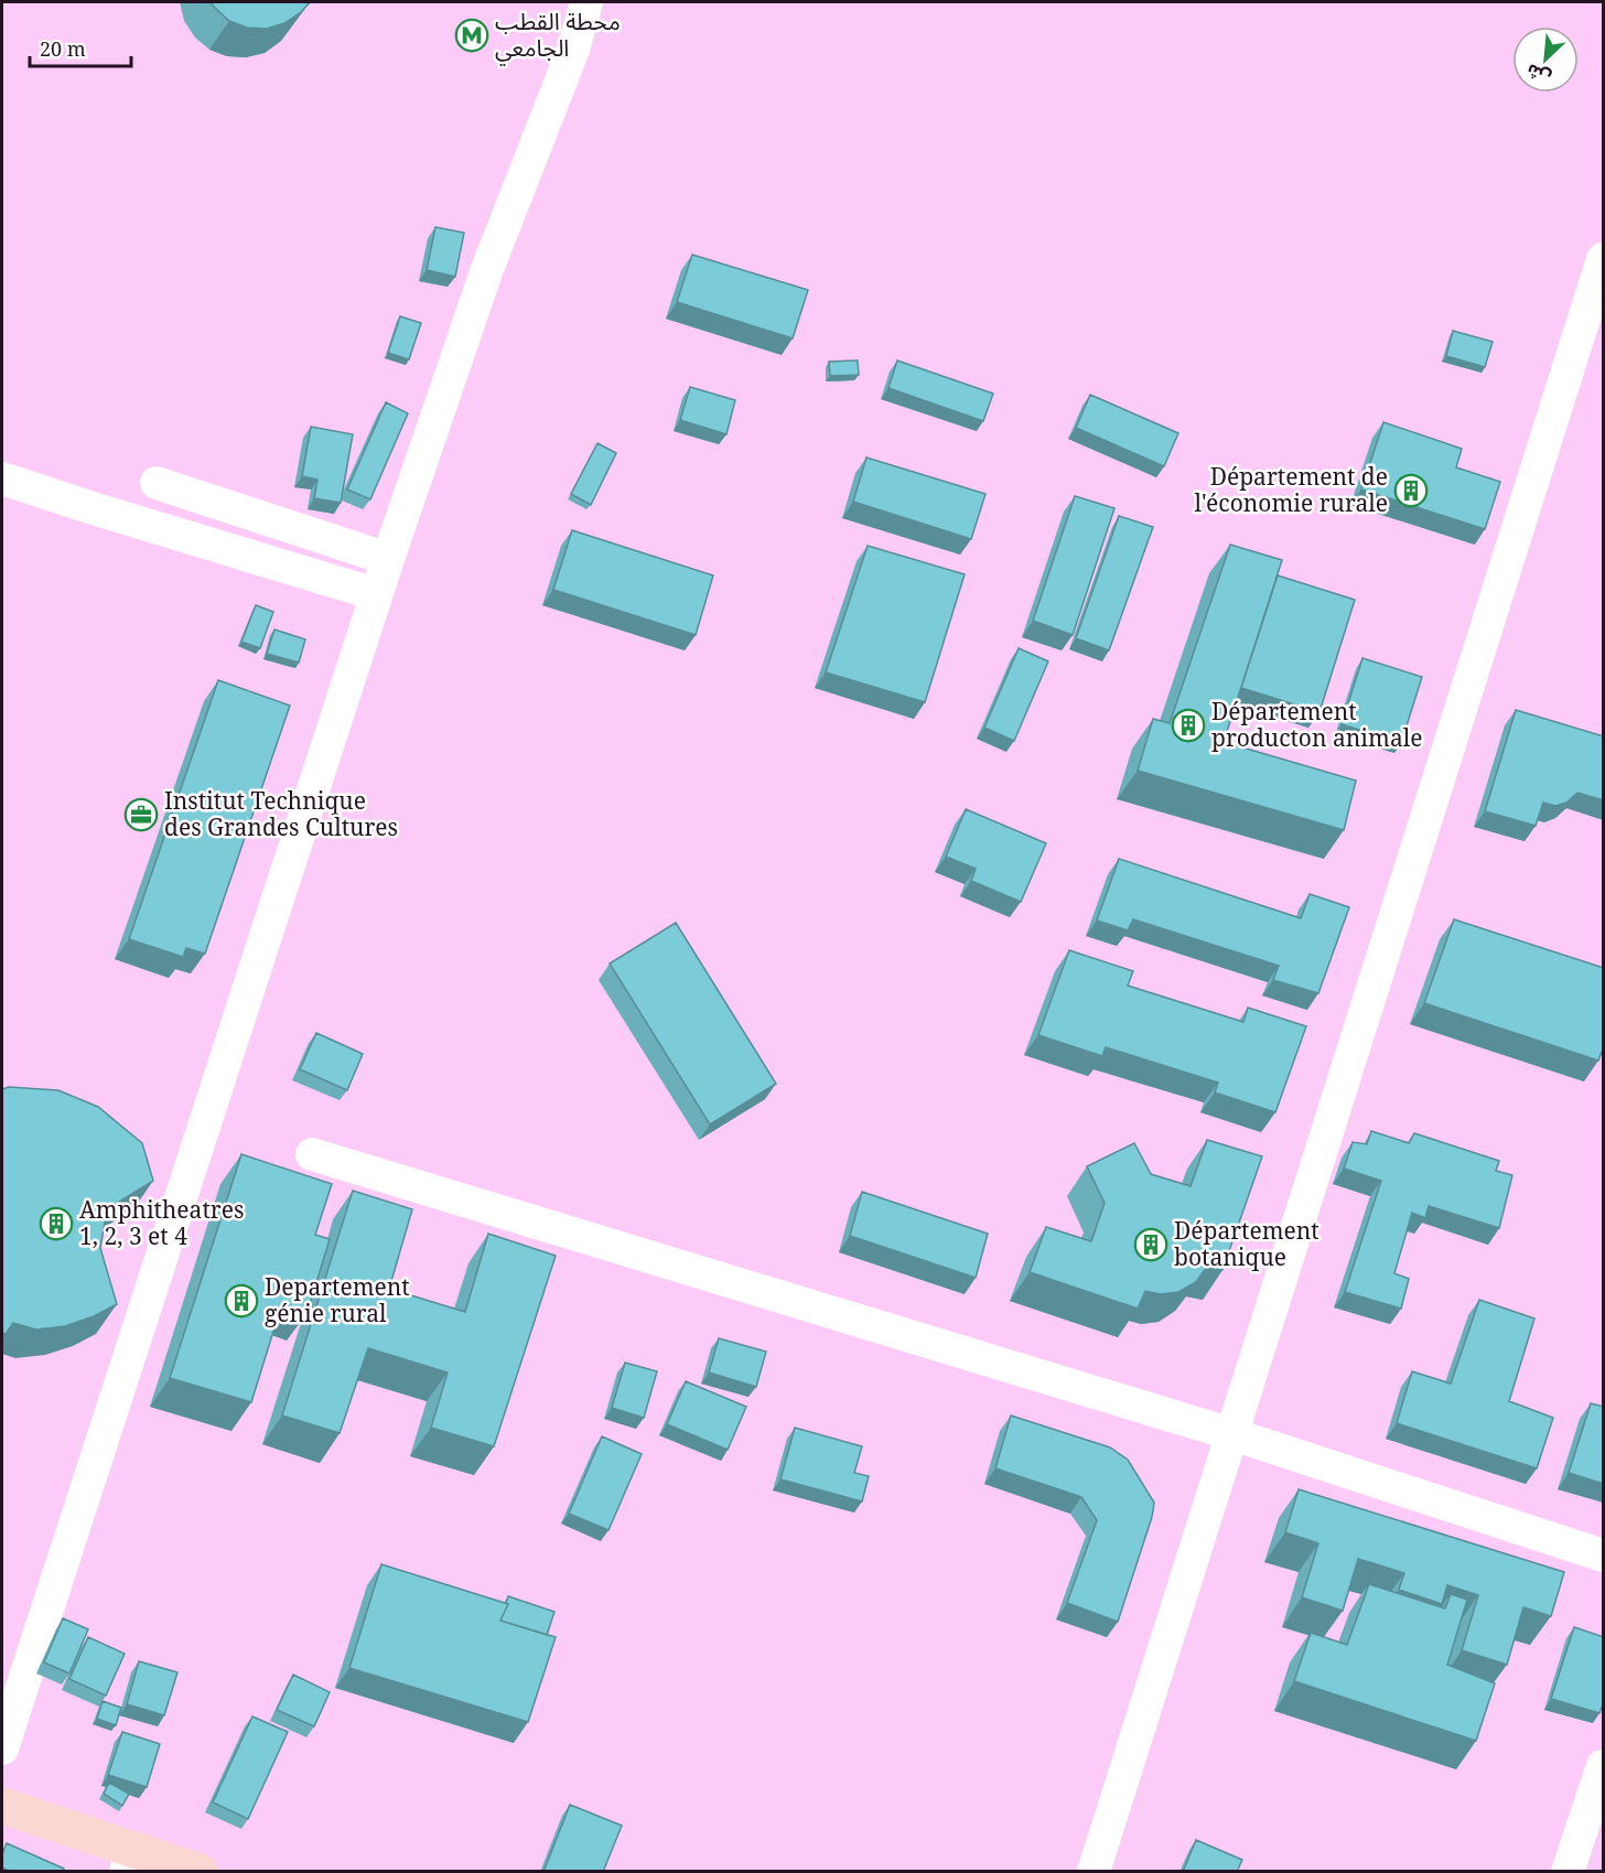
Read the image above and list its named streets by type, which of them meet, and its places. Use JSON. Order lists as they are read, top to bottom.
{
  "places": {
    "metro station": ["محطة القطب الجامعي"],
    "building": [
      "Département de l'économie rurale",
      "Département producton animale",
      "Amphitheatres 1, 2, 3 et 4",
      "Département botanique",
      "Departement génie rural"
    ],
    "office": ["Institut Technique des Grandes Cultures"]
  },
  "scale_bar": "20 m",
  "north": "bottom left"
}
